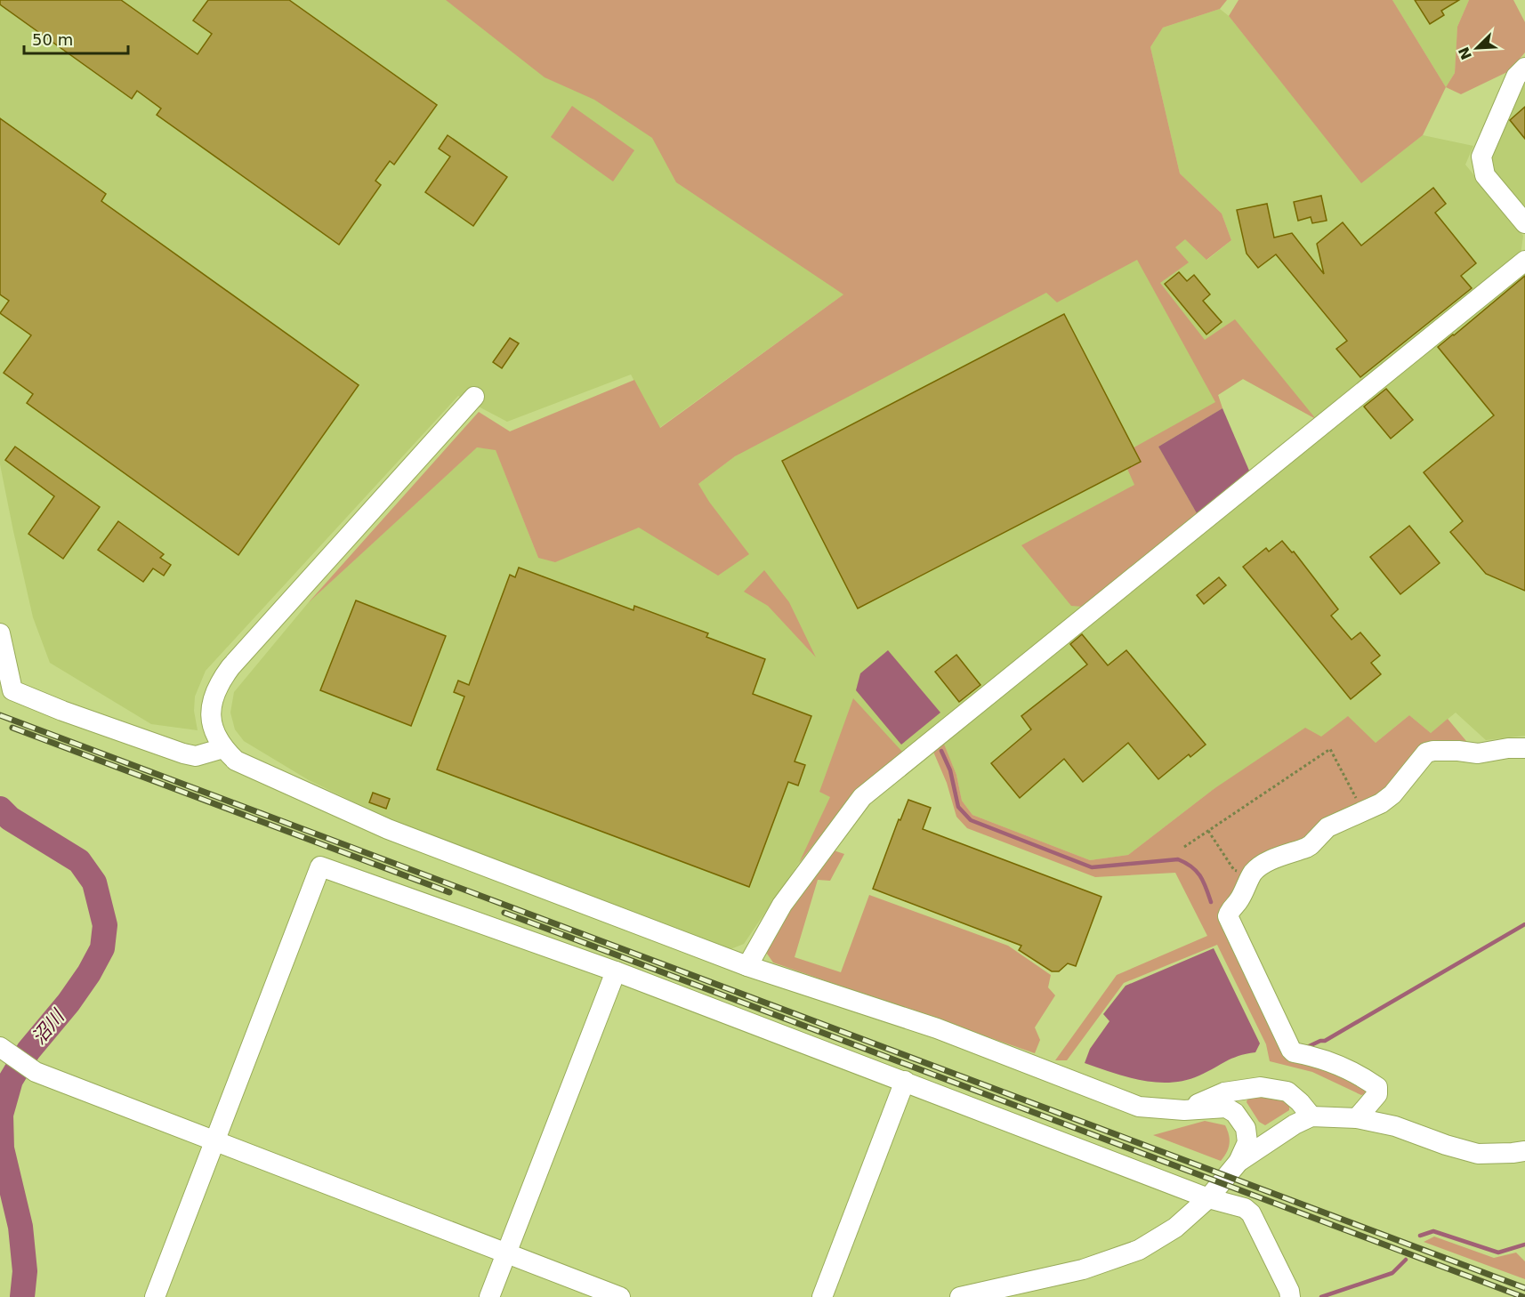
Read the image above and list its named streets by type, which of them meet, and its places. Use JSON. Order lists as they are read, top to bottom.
{
  "water": ["沼川"],
  "scale_bar": "50 m",
  "north": "bottom left"
}
